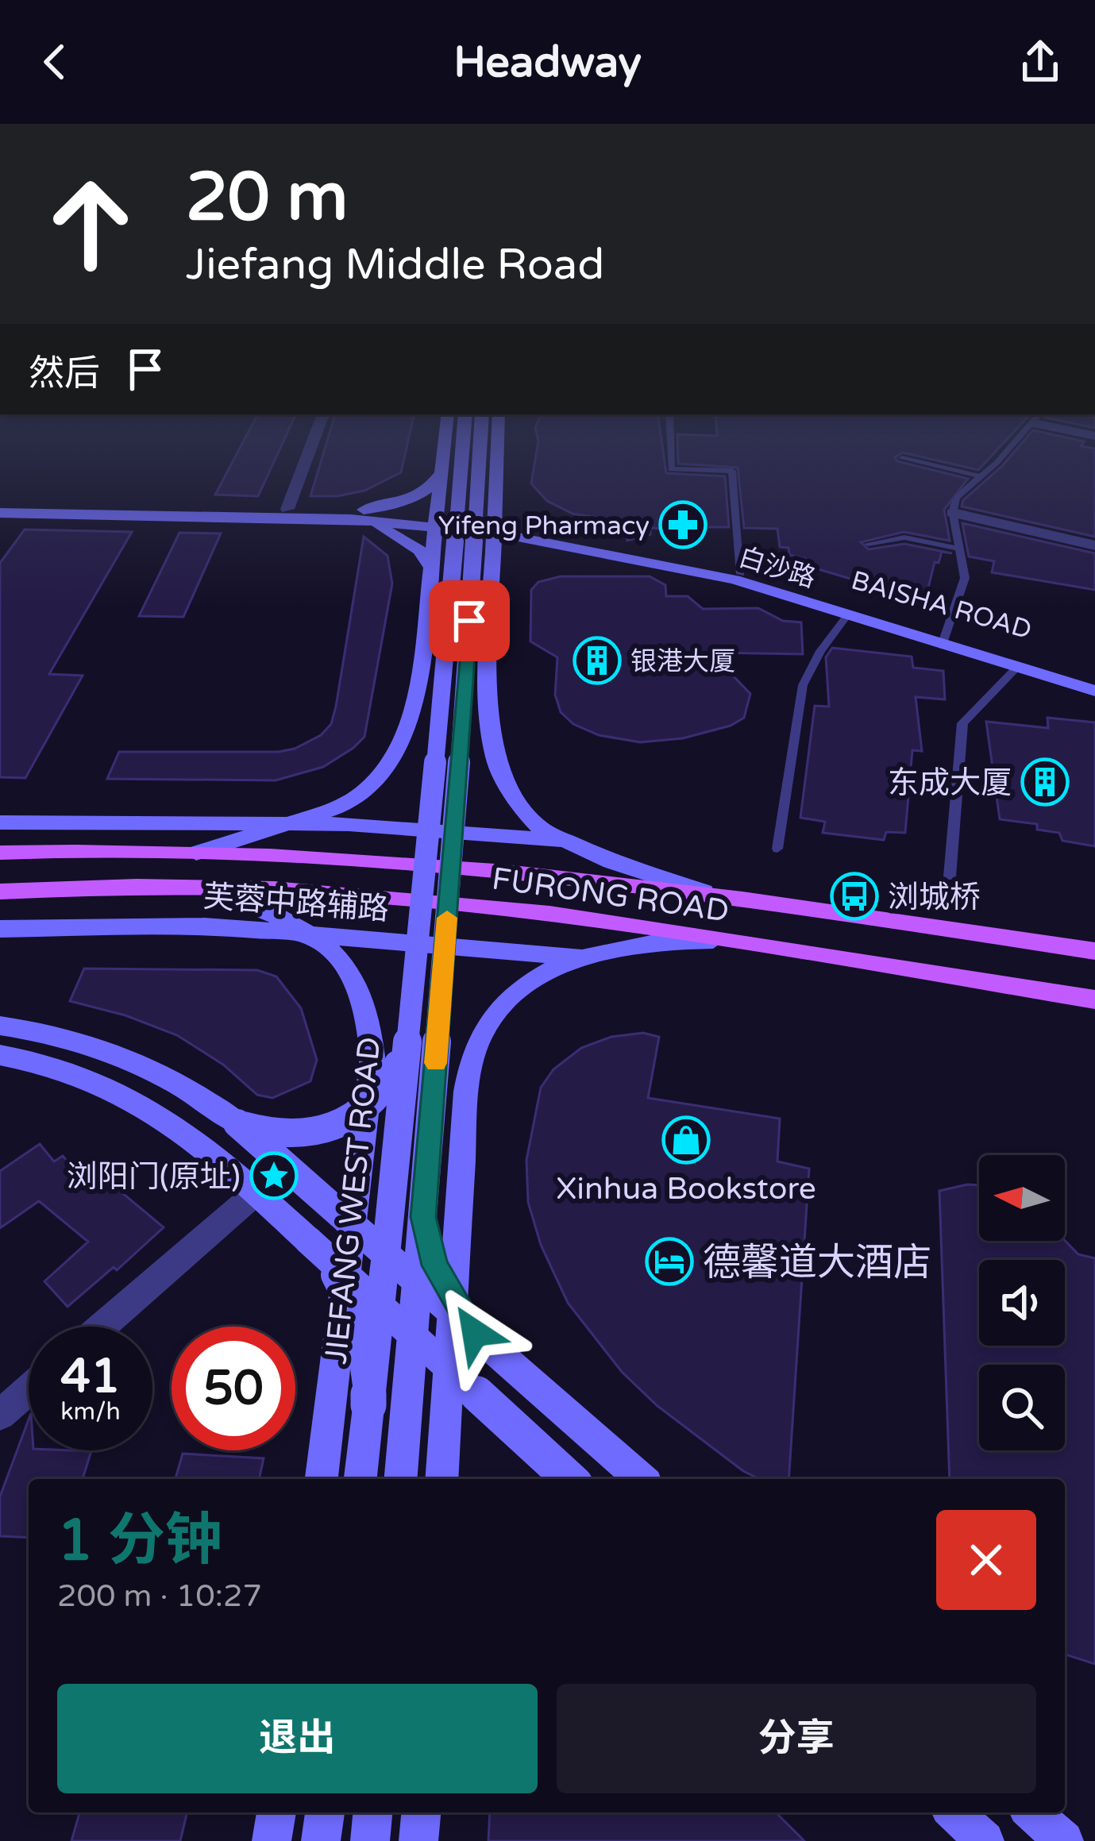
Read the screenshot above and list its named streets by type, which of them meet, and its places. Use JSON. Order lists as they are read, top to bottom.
{
  "streets": {
    "main road": ["FURONG ROAD"],
    "street": [
      "白沙路",
      "BAISHA ROAD",
      "芙蓉中路辅路",
      "JIEFANG WEST ROAD"
    ]
  },
  "crossings": [
    ["白沙路", "BAISHA ROAD"],
    ["FURONG ROAD", "JIEFANG WEST ROAD"],
    ["芙蓉中路辅路", "JIEFANG WEST ROAD"]
  ],
  "places": {
    "pharmacy": ["Yifeng Pharmacy"],
    "building": ["银港大厦", "东成大厦"],
    "bus stop": ["浏城桥"],
    "shop": ["Xinhua Bookstore"],
    "place": ["浏阳门(原址)"],
    "hotel": ["德馨道大酒店"]
  },
  "north": "left",
  "page": {
    "header": "Headway",
    "turn": ["20 m", "Jiefang Middle Road"],
    "then": "然后",
    "speed": "41 km/h",
    "limit": "50",
    "heading": ["1 分钟", "200 m · 10:27"],
    "buttons": ["退出", "分享"]
  }
}
